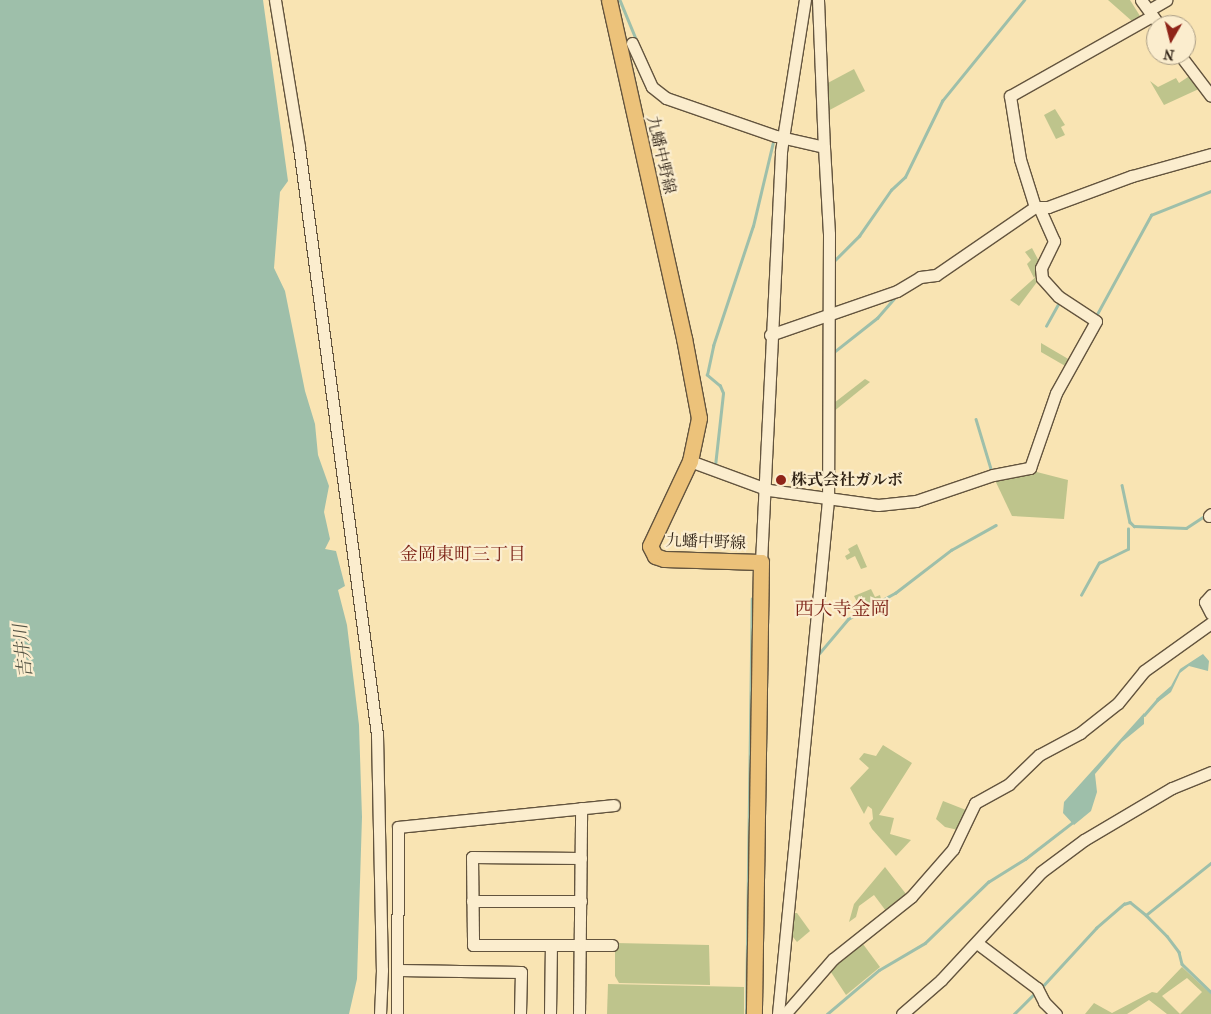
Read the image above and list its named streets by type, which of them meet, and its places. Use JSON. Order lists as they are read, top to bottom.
{
  "streets": {
    "main road": ["九蟠中野線"]
  },
  "districts": ["金岡東町三丁目", "西大寺金岡"],
  "water": ["吉井川"],
  "places": ["株式会社ガルボ"],
  "north": "bottom"
}
